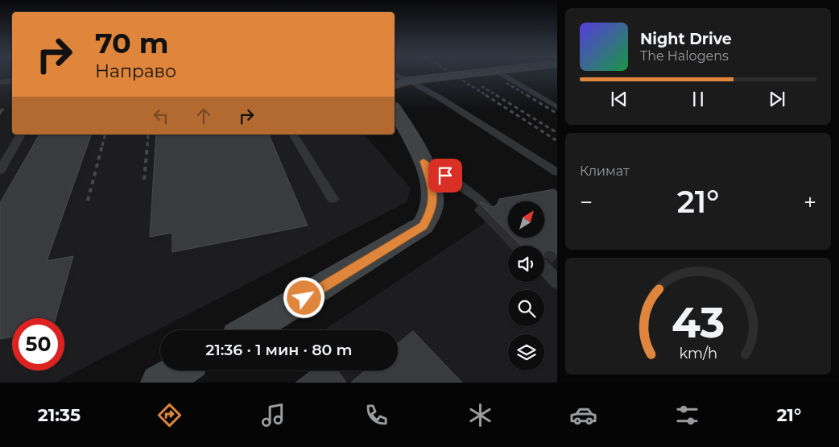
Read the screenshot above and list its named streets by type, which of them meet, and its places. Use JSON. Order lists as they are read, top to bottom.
{
  "north": "top right",
  "page": {
    "turn": ["70 m", "Направо"],
    "song": ["Night Drive", "The Halogens"],
    "tile": "Климат",
    "heat": ["−", "21°", "+"],
    "limit": "50",
    "trip": "21:36 · 1 мин · 80 m",
    "tabs": ["21:35", "21°"],
    "gauge": ["43", "km/h"]
  }
}
